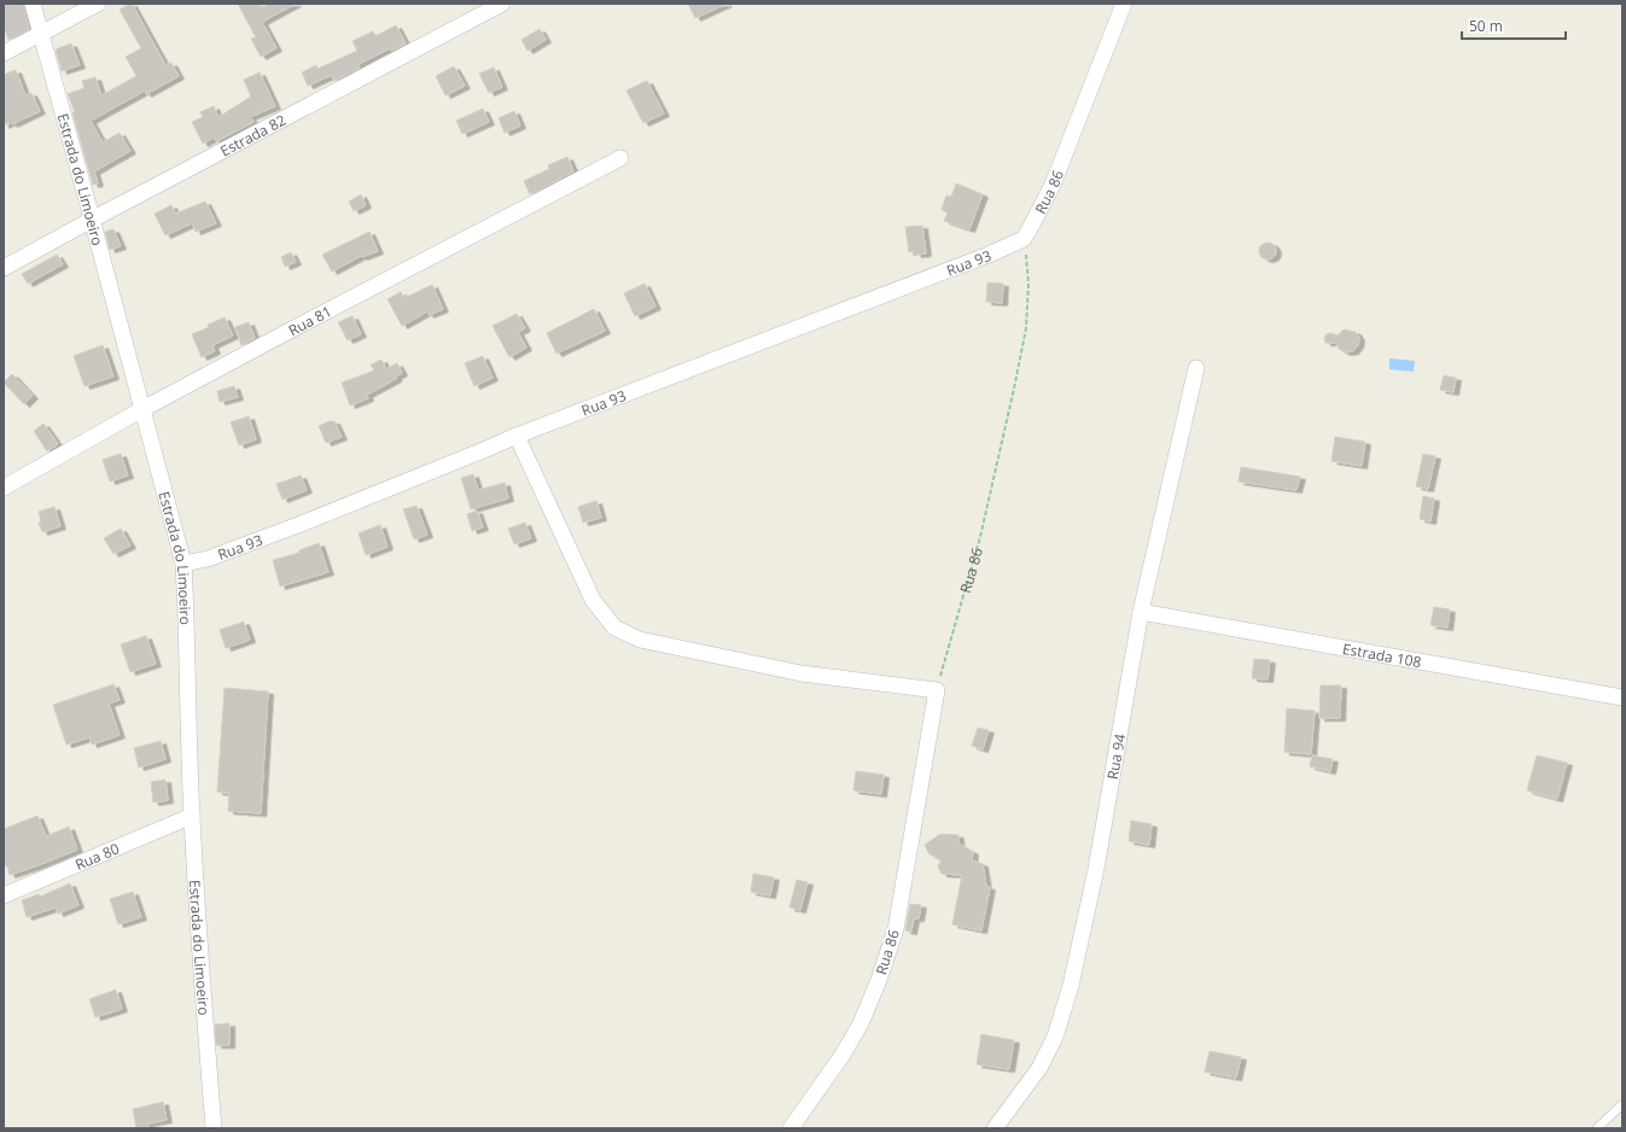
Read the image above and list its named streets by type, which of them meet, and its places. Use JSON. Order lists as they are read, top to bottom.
{
  "streets": {
    "street": [
      "Estrada 82",
      "Estrada do Limoeiro",
      "Rua 86",
      "Rua 93",
      "Rua 81",
      "Estrada 108",
      "Rua 94",
      "Rua 80"
    ]
  },
  "crossings": [
    ["Estrada 82", "Estrada do Limoeiro"],
    ["Estrada do Limoeiro", "Rua 93"],
    ["Estrada do Limoeiro", "Rua 81"],
    ["Estrada do Limoeiro", "Rua 80"],
    ["Rua 86", "Rua 93"],
    ["Estrada 108", "Rua 94"]
  ],
  "scale_bar": "50 m"
}
